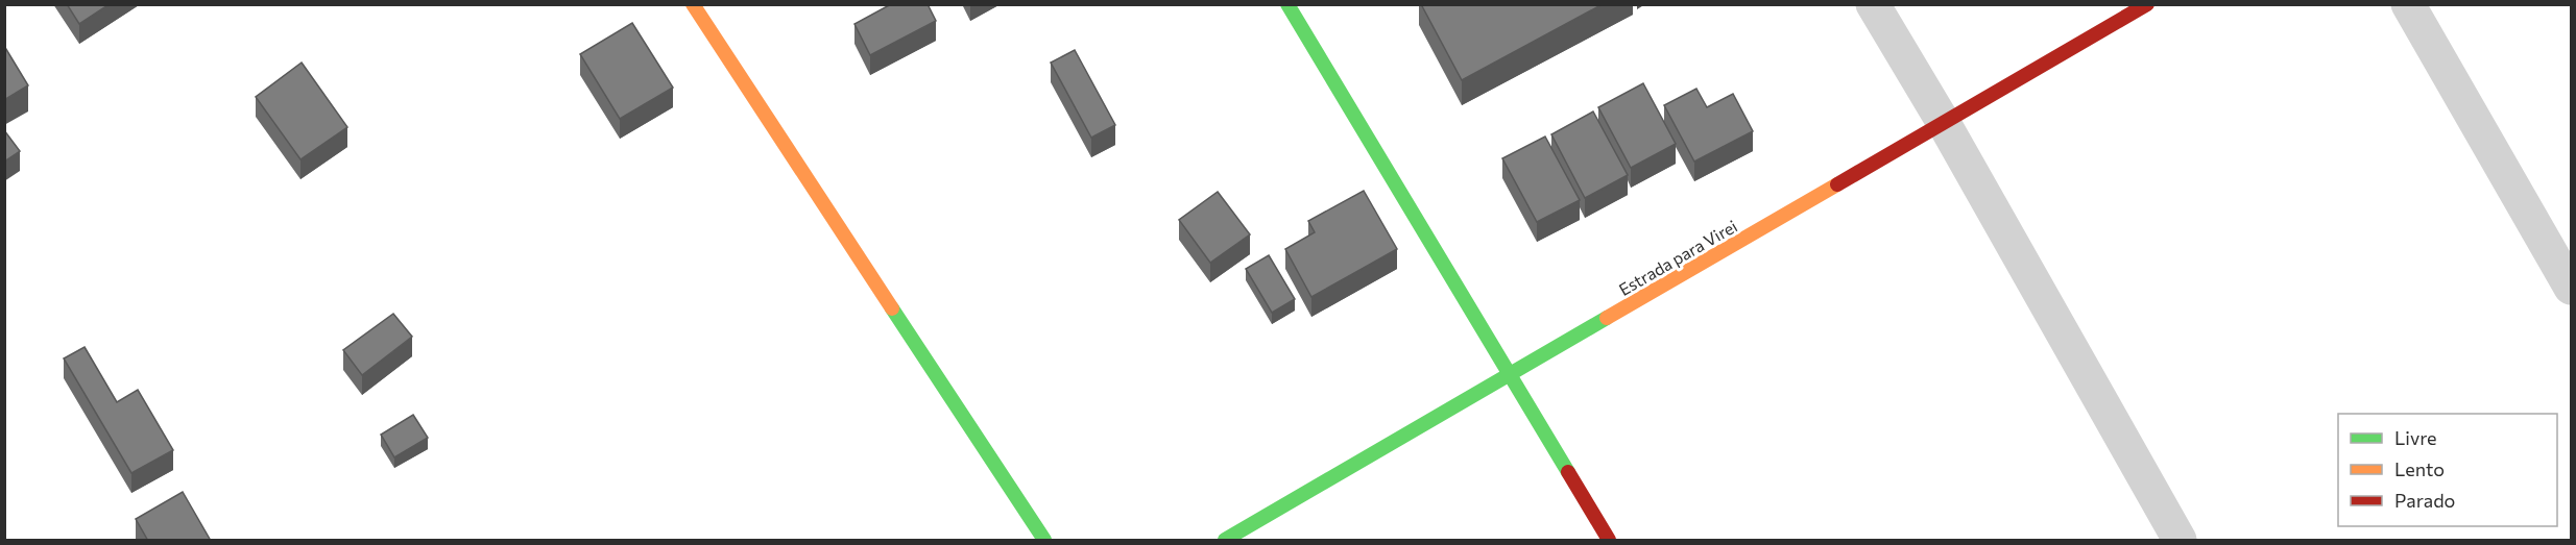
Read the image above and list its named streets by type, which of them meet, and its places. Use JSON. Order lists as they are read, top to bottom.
{
  "streets": {
    "street": ["Estrada para Virei"]
  },
  "legend": ["Livre", "Lento", "Parado"]
}
